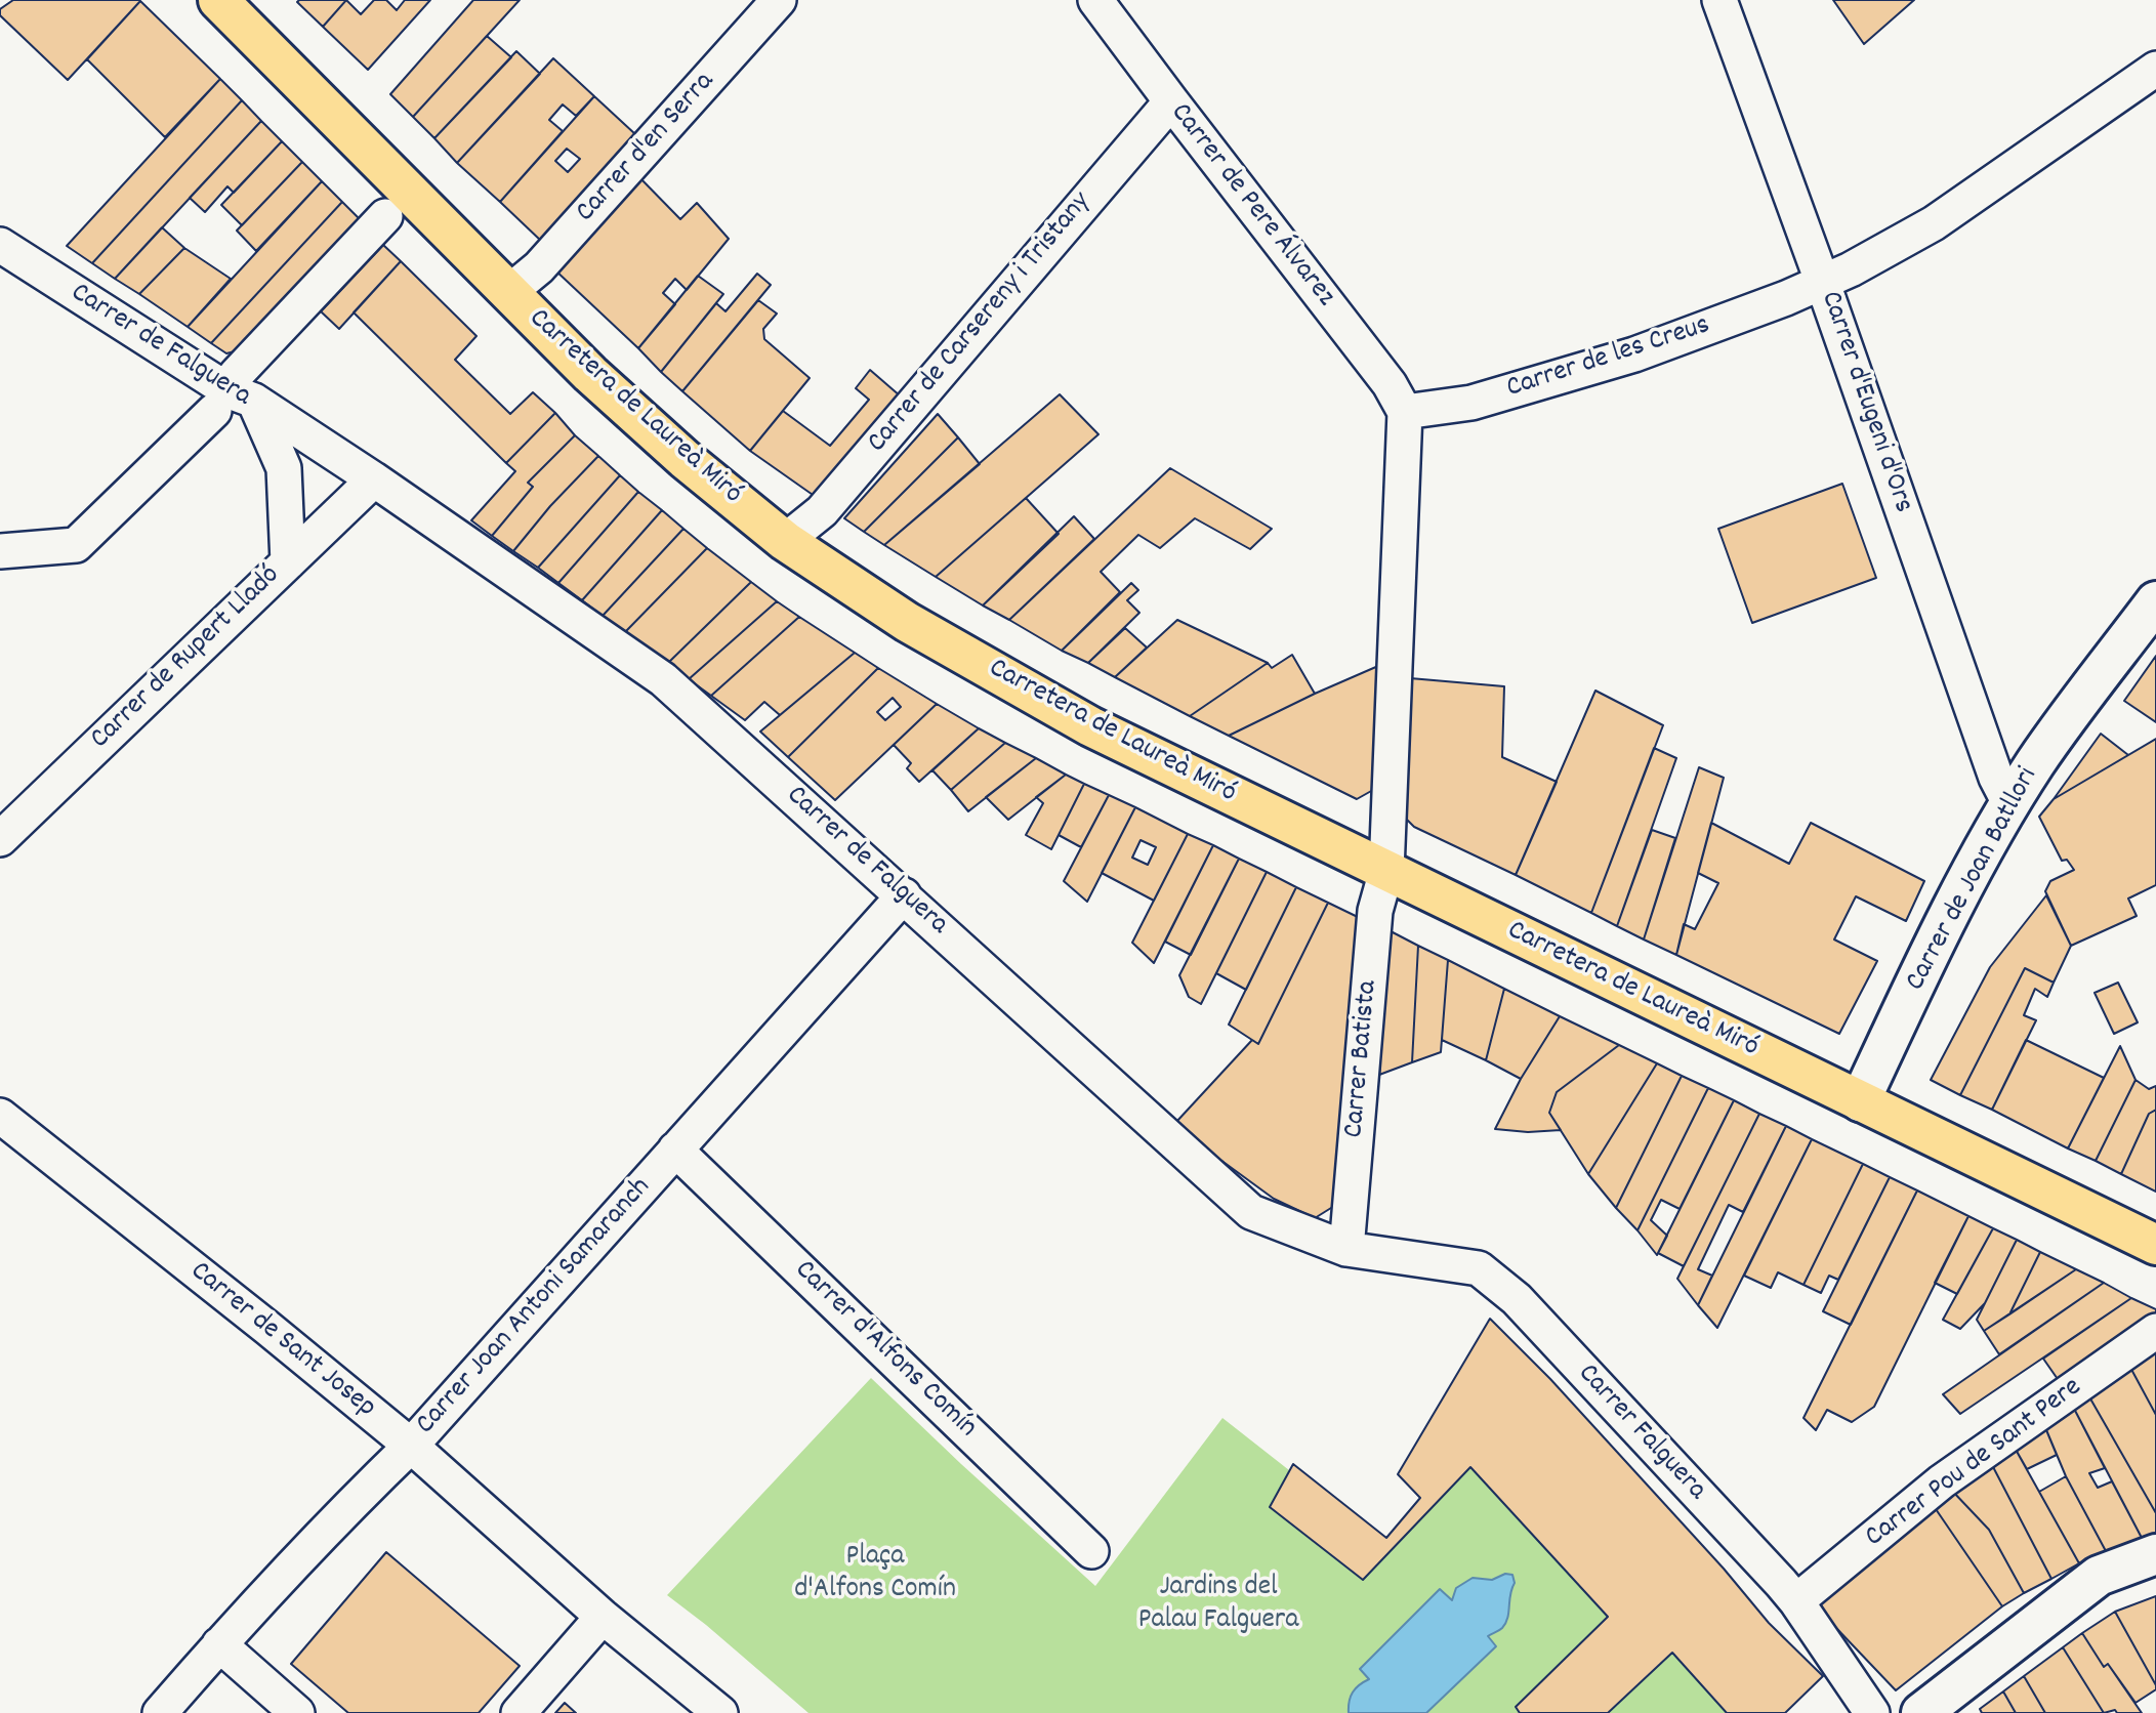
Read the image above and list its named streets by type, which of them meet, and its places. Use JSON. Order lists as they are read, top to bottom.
{
  "streets": {
    "main road": ["Carretera de Laureà Miró"],
    "street": [
      "Carrer d'en Serra",
      "Carrer de Pere Álvarez",
      "Carrer de Carsereny i Tristany",
      "Carrer de Falguera",
      "Carrer de les Creus",
      "Carrer d'Eugeni d'Ors",
      "Carrer de Rupert Lladó",
      "Carrer de Joan Batllori",
      "Carrer Batista",
      "Carrer Joan Antoni Samaranch",
      "Carrer de Sant Josep",
      "Carrer d'Alfons Comín",
      "Carrer Falguera",
      "Carrer Pou de Sant Pere"
    ]
  },
  "crossings": [
    ["Carrer d'en Serra", "Carretera de Laureà Miró"],
    ["Carrer de Pere Álvarez", "Carrer de Carsereny i Tristany"],
    ["Carrer de Pere Álvarez", "Carrer de les Creus"],
    ["Carrer de Pere Álvarez", "Carrer Batista"],
    ["Carrer de Carsereny i Tristany", "Carretera de Laureà Miró"],
    ["Carrer de Falguera", "Carrer de Rupert Lladó"],
    ["Carrer de Falguera", "Carrer Batista"],
    ["Carrer de Falguera", "Carrer Joan Antoni Samaranch"],
    ["Carrer de Falguera", "Carrer Falguera"],
    ["Carrer de les Creus", "Carrer d'Eugeni d'Ors"],
    ["Carrer de les Creus", "Carrer Batista"],
    ["Carrer d'Eugeni d'Ors", "Carrer de Joan Batllori"],
    ["Carretera de Laureà Miró", "Carrer de Joan Batllori"],
    ["Carretera de Laureà Miró", "Carrer Batista"],
    ["Carrer Batista", "Carrer Falguera"],
    ["Carrer Joan Antoni Samaranch", "Carrer de Sant Josep"],
    ["Carrer Joan Antoni Samaranch", "Carrer d'Alfons Comín"],
    ["Carrer Falguera", "Carrer Pou de Sant Pere"]
  ],
  "parks": ["Plaça d'Alfons Comín", "Jardins del Palau Falguera"]
}
